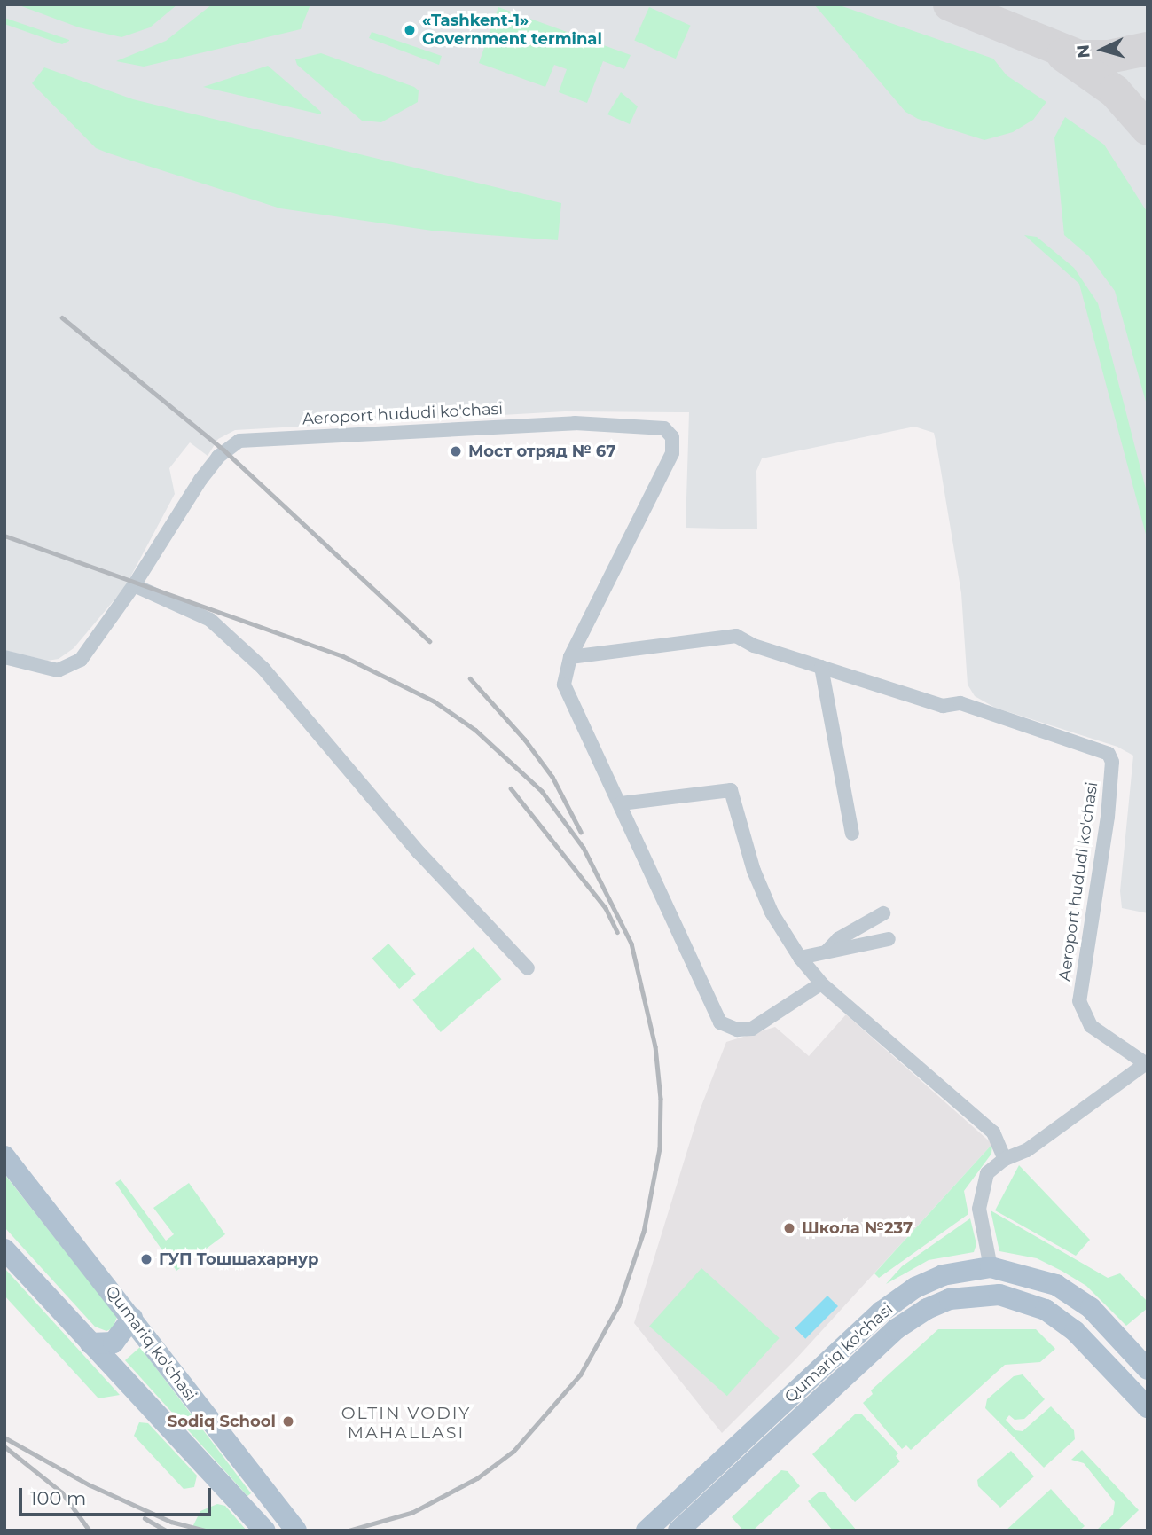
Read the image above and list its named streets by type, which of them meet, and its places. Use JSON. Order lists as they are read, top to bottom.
{
  "streets": {
    "main road": ["Qumariq ko'chasi"],
    "street": ["Aeroport hududi ko'chasi"]
  },
  "crossings": [
    ["Aeroport hududi ko'chasi", "Qumariq ko'chasi"]
  ],
  "districts": ["OLTIN VODIY MAHALLASI"],
  "places": [
    "«Tashkent-1» Government terminal",
    "Мост отряд № 67",
    "Школа №237",
    "ГУП Тошшахарнур",
    "Sodiq School"
  ],
  "scale_bar": "100 m",
  "north": "left"
}
